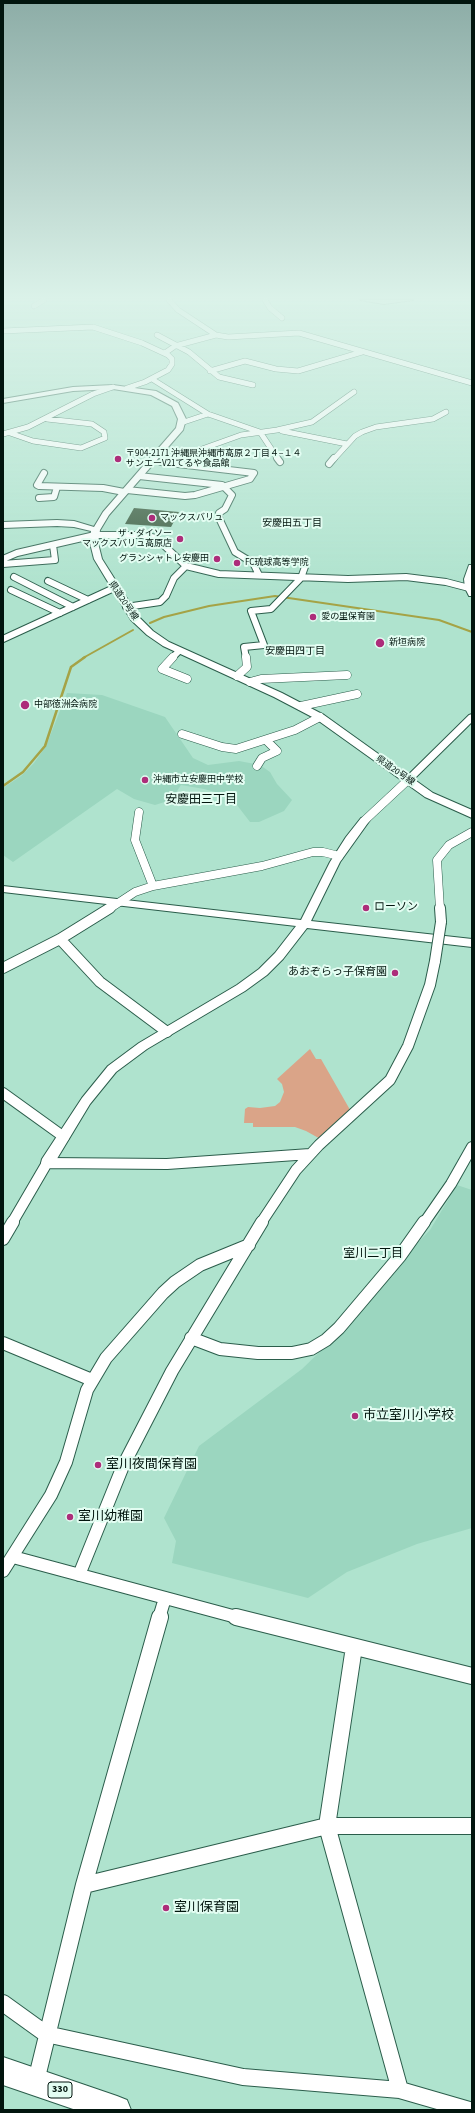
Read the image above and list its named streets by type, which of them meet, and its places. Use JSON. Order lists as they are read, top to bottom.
{
  "streets": {
    "highway": ["330"],
    "main road": ["県道20号線"]
  },
  "districts": [
    "安慶田五丁目",
    "安慶田四丁目",
    "安慶田三丁目",
    "室川二丁目"
  ],
  "places": [
    "〒904-2171 沖縄県沖縄市高原２丁目４−１４ サンエーV21てるや食品館",
    "マックスバリュ",
    "ザ・ダイソー マックスバリュ高原店",
    "グランシャトレ安慶田",
    "FC琉球高等学院",
    "愛の里保育園",
    "新垣病院",
    "中部徳洲会病院",
    "沖縄市立安慶田中学校",
    "ローソン",
    "あおぞらっ子保育園",
    "市立室川小学校",
    "室川夜間保育園",
    "室川幼稚園",
    "室川保育園"
  ]
}
